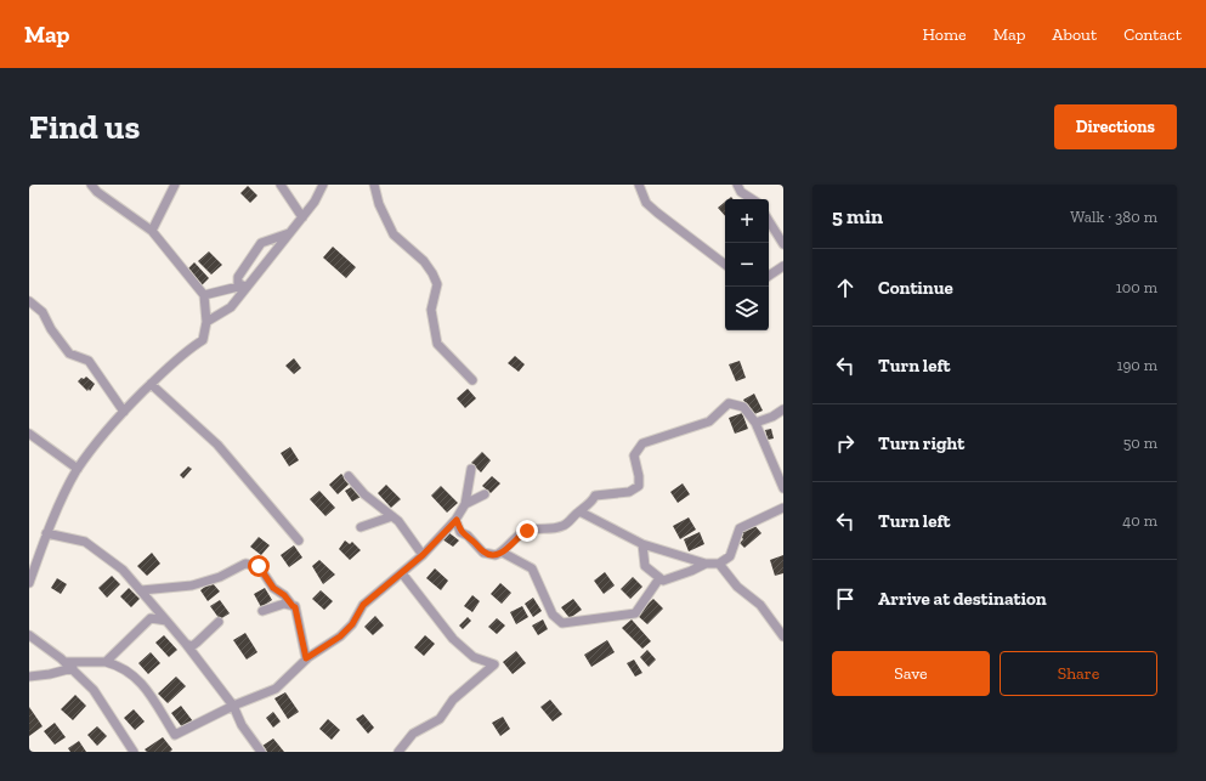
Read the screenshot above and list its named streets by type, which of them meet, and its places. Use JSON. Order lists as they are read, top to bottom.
{
  "page": {
    "header": "Map",
    "nav": [
      "Home",
      "Map",
      "About",
      "Contact"
    ],
    "buttons": [
      "Directions",
      ["Save", "Share"]
    ],
    "title": "Find us",
    "heading": ["5 min", "Walk · 380 m"],
    "map_buttons": ["+", "−"],
    "list": [
      ["Continue", "100 m"],
      ["Turn left", "190 m"],
      ["Turn right", "50 m"],
      ["Turn left", "40 m"],
      "Arrive at destination"
    ]
  }
}
